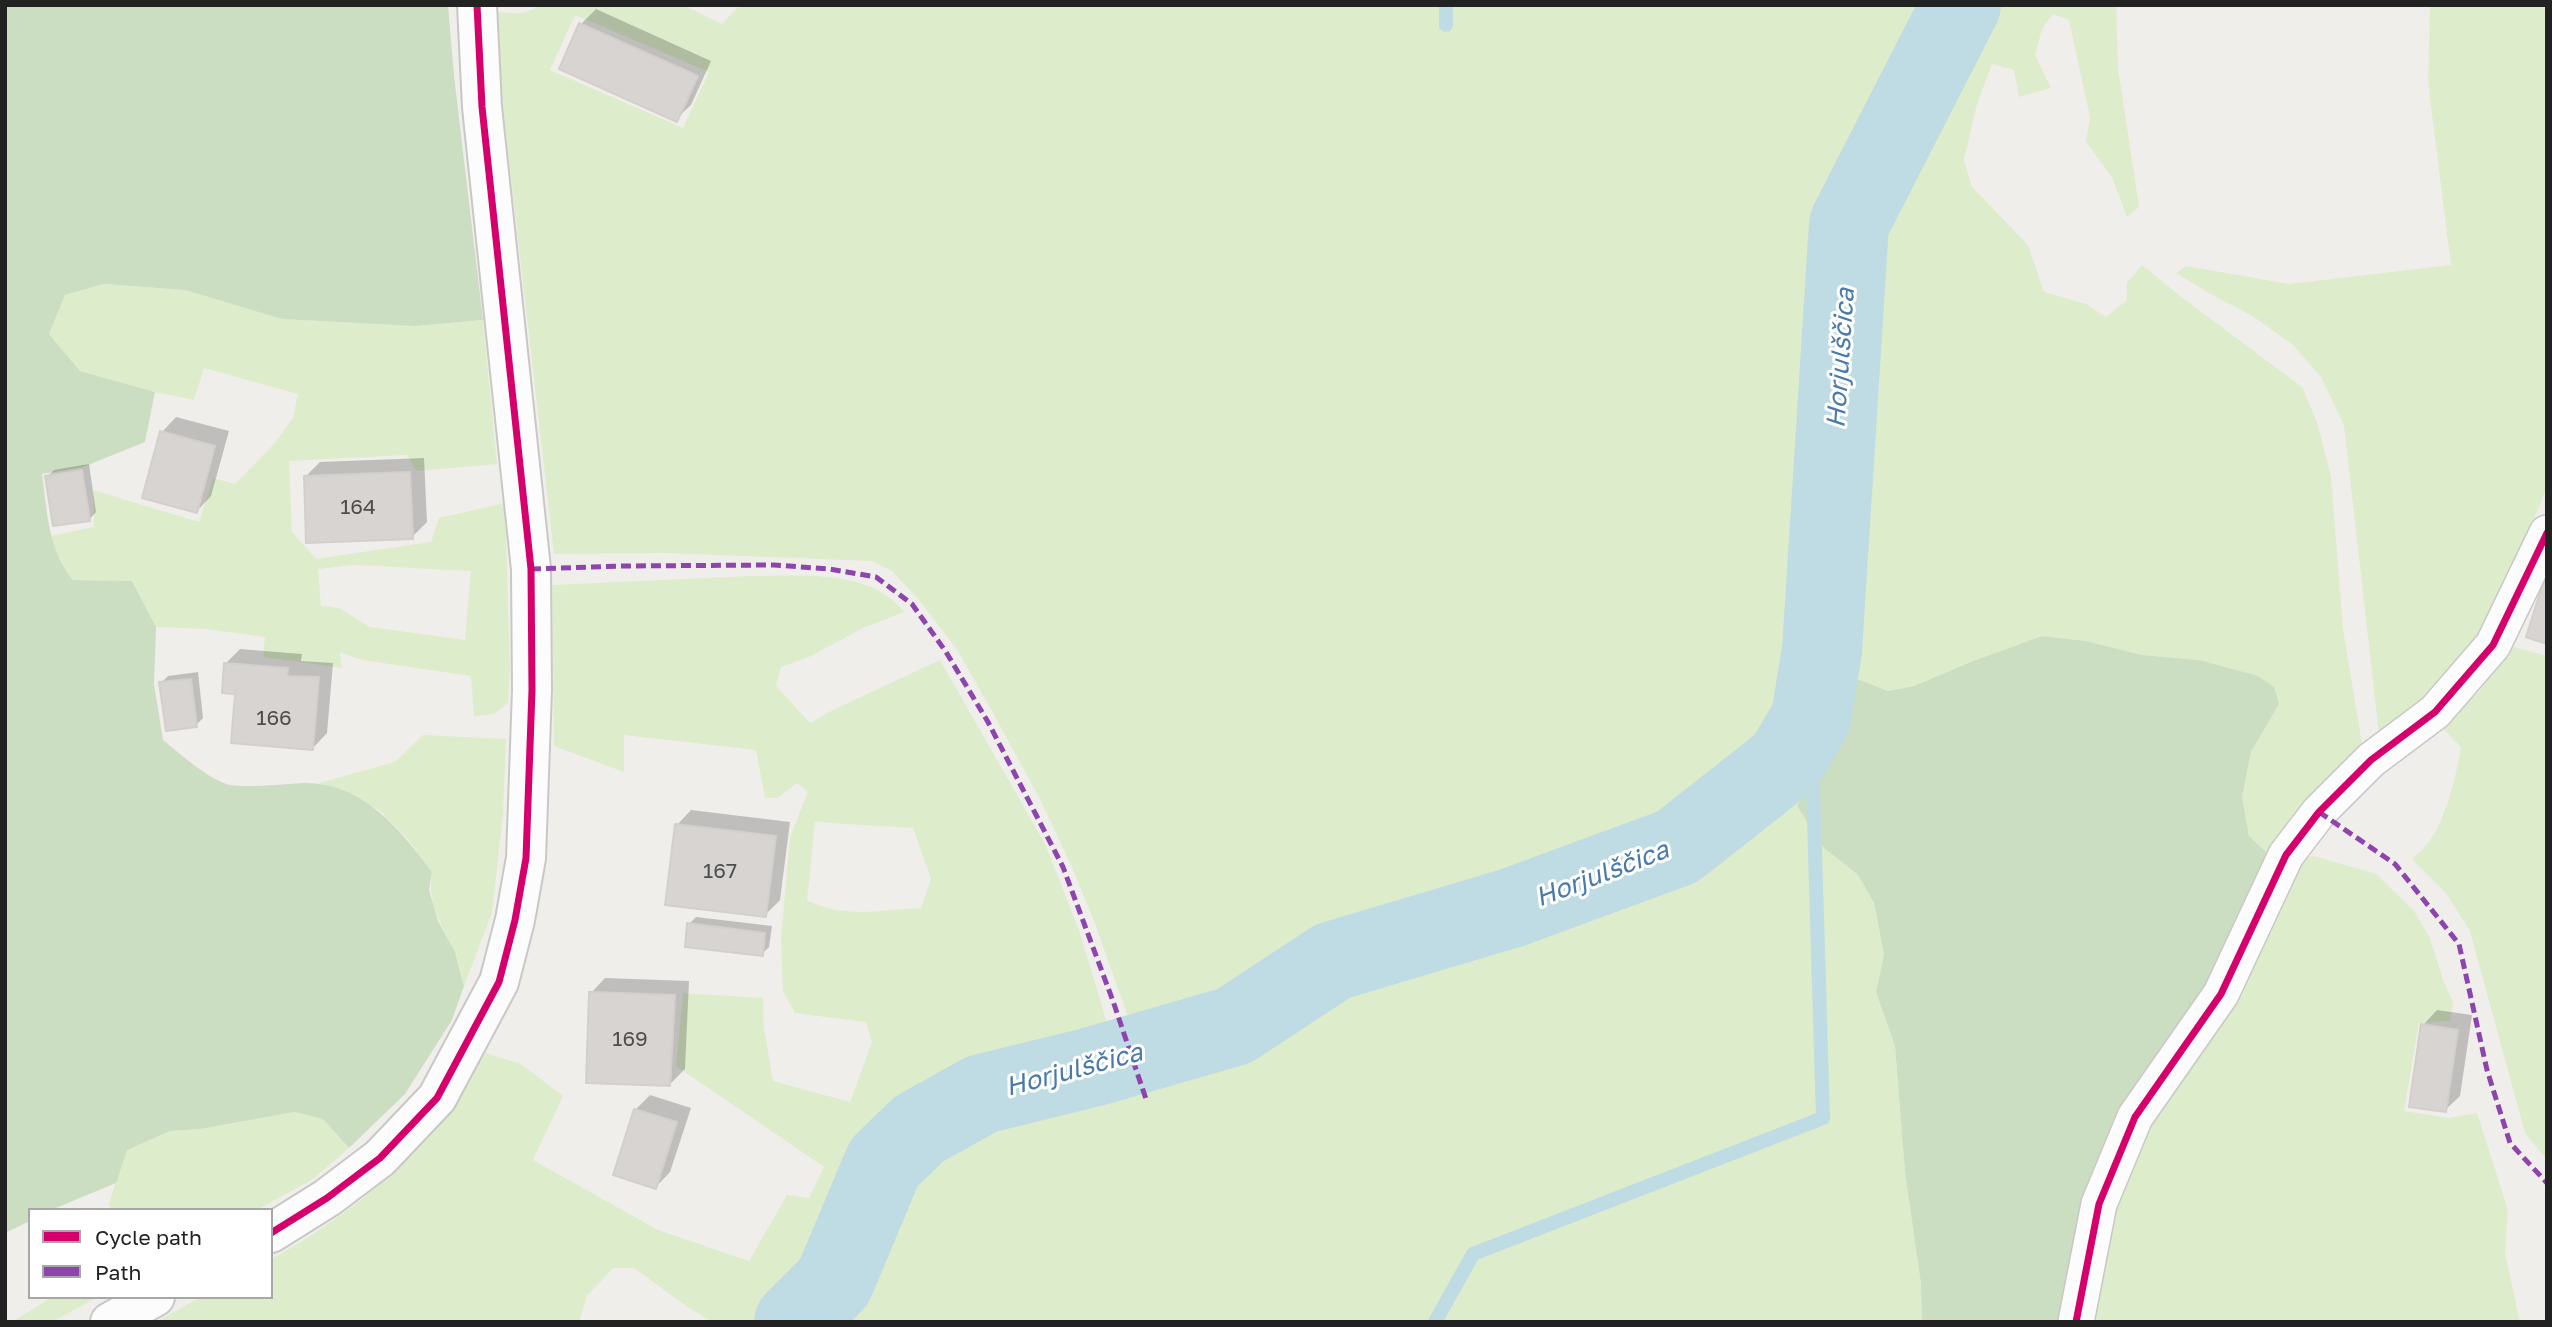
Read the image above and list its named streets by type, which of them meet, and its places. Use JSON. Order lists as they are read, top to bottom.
{
  "water": ["Horjulščica"],
  "house_numbers": [
    "164",
    "166",
    "167",
    "169"
  ],
  "legend": ["Cycle path", "Path"]
}
